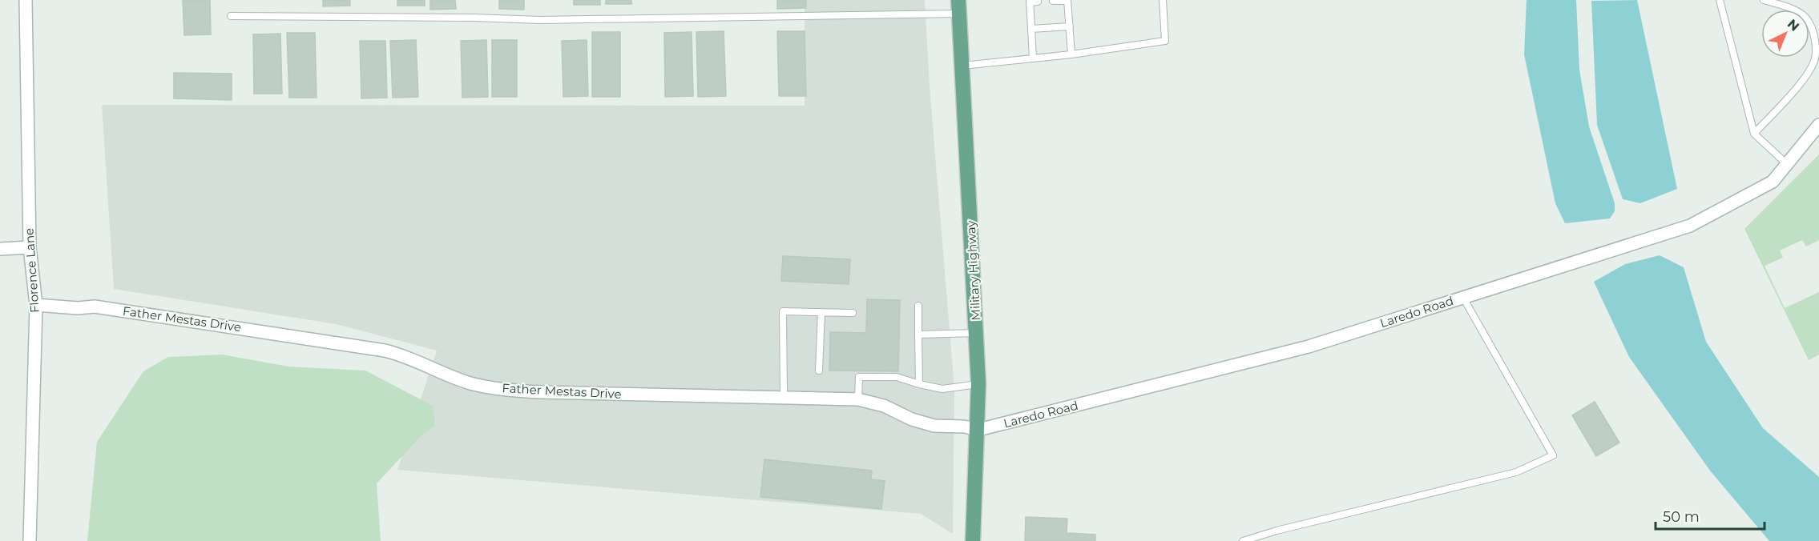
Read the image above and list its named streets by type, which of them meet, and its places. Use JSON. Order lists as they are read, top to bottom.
{
  "streets": {
    "main road": ["Military Highway"],
    "street": ["Florence Lane", "Laredo Road", "Father Mestas Drive"]
  },
  "crossings": [
    ["Florence Lane", "Father Mestas Drive"],
    ["Military Highway", "Laredo Road"],
    ["Military Highway", "Father Mestas Drive"],
    ["Laredo Road", "Father Mestas Drive"]
  ],
  "scale_bar": "50 m",
  "north": "top right"
}
